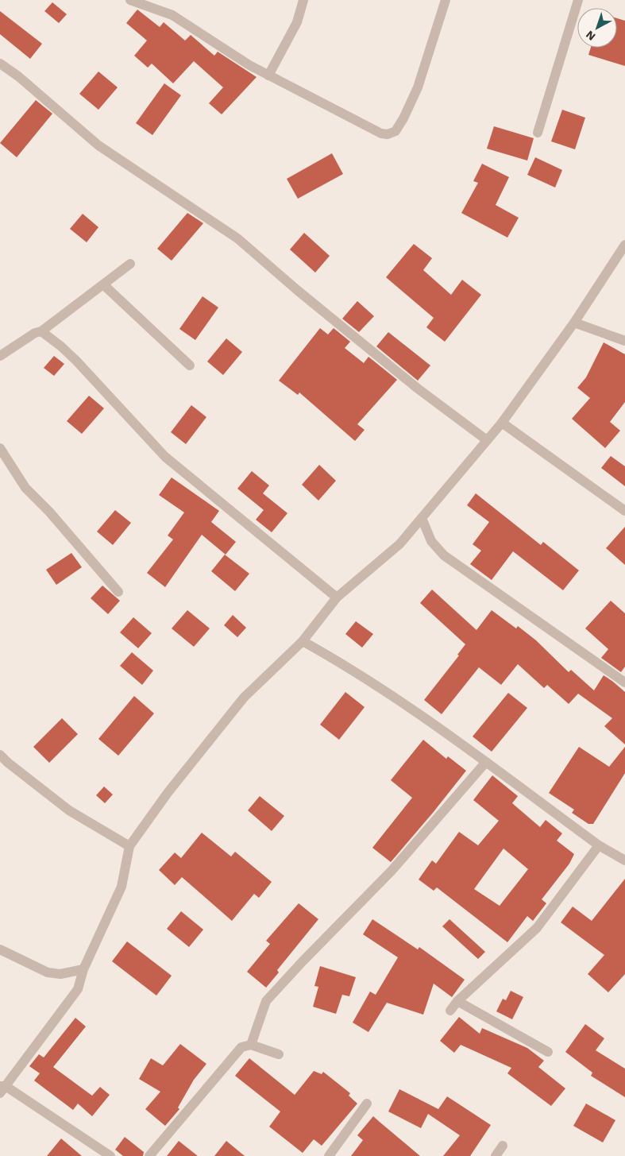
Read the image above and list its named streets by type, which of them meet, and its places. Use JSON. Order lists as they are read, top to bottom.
{
  "north": "bottom left"
}
